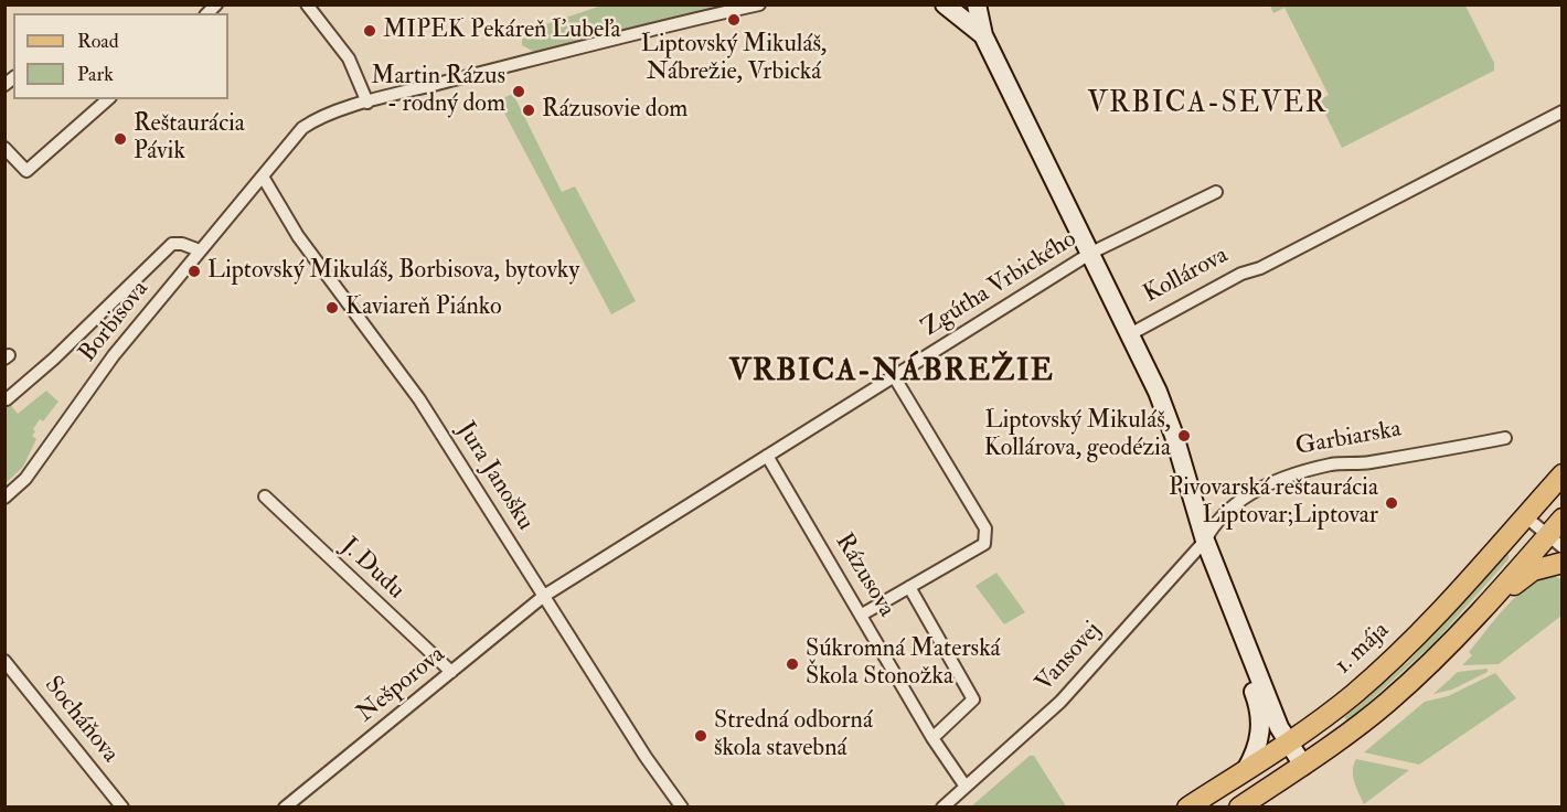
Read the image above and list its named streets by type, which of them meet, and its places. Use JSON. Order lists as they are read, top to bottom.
{
  "streets": {
    "main road": ["1. mája"],
    "street": [
      "Kollárova",
      "Zgútha Vrbického",
      "Borbisova",
      "Garbiarska",
      "Jura Janošku",
      "J. Dudu",
      "Rázusova",
      "Vansovej",
      "Nešporova",
      "Socháňova"
    ]
  },
  "crossings": [
    ["Kollárova", "Zgútha Vrbického"],
    ["Zgútha Vrbického", "Jura Janošku"],
    ["Zgútha Vrbického", "Rázusova"],
    ["Zgútha Vrbického", "Nešporova"],
    ["Borbisova", "Jura Janošku"],
    ["Garbiarska", "Vansovej"],
    ["Jura Janošku", "Nešporova"],
    ["J. Dudu", "Nešporova"],
    ["Rázusova", "Vansovej"]
  ],
  "districts": ["VRBICA-SEVER", "VRBICA-NÁBREŽIE"],
  "places": [
    "Liptovský Mikuláš, Nábrežie, Vrbická",
    "MIPEK Pekáreň Ľubeľa",
    "Martin Rázus - rodný dom",
    "Rázusovie dom",
    "Reštaurácia Pávik",
    "Liptovský Mikuláš, Borbisova, bytovky",
    "Kaviareň Piánko",
    "Liptovský Mikuláš, Kollárova, geodézia",
    "Pivovarská reštaurácia Liptovar;Liptovar",
    "Súkromná Materská Škola Stonožka",
    "Stredná odborná škola stavebná"
  ],
  "legend": ["Road", "Park"]
}
